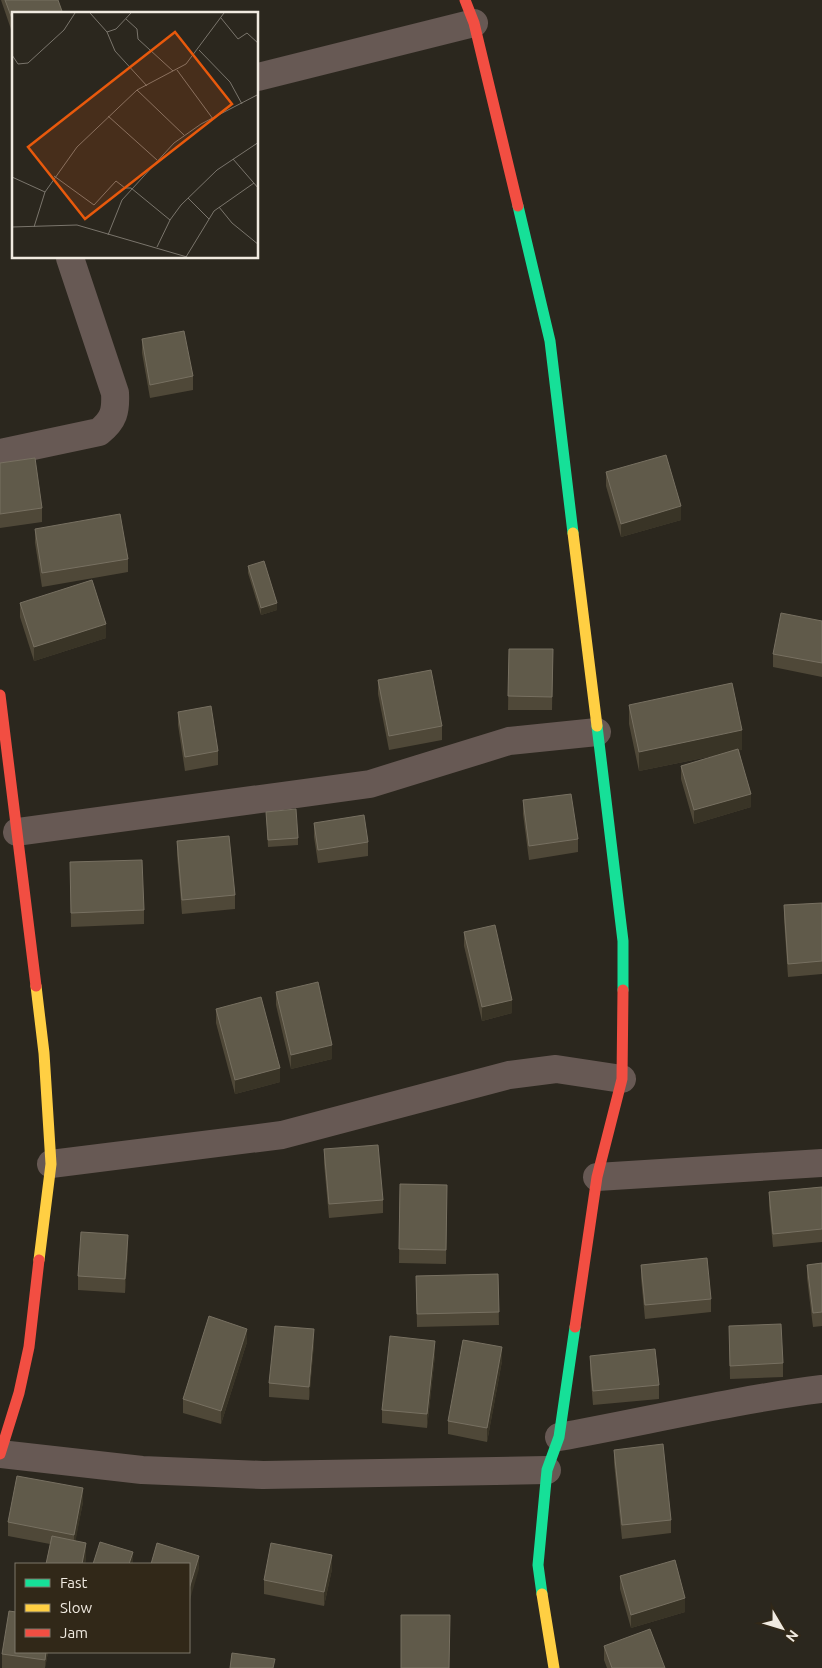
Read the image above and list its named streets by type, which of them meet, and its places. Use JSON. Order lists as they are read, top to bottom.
{
  "legend": ["Fast", "Slow", "Jam"],
  "north": "bottom right"
}
